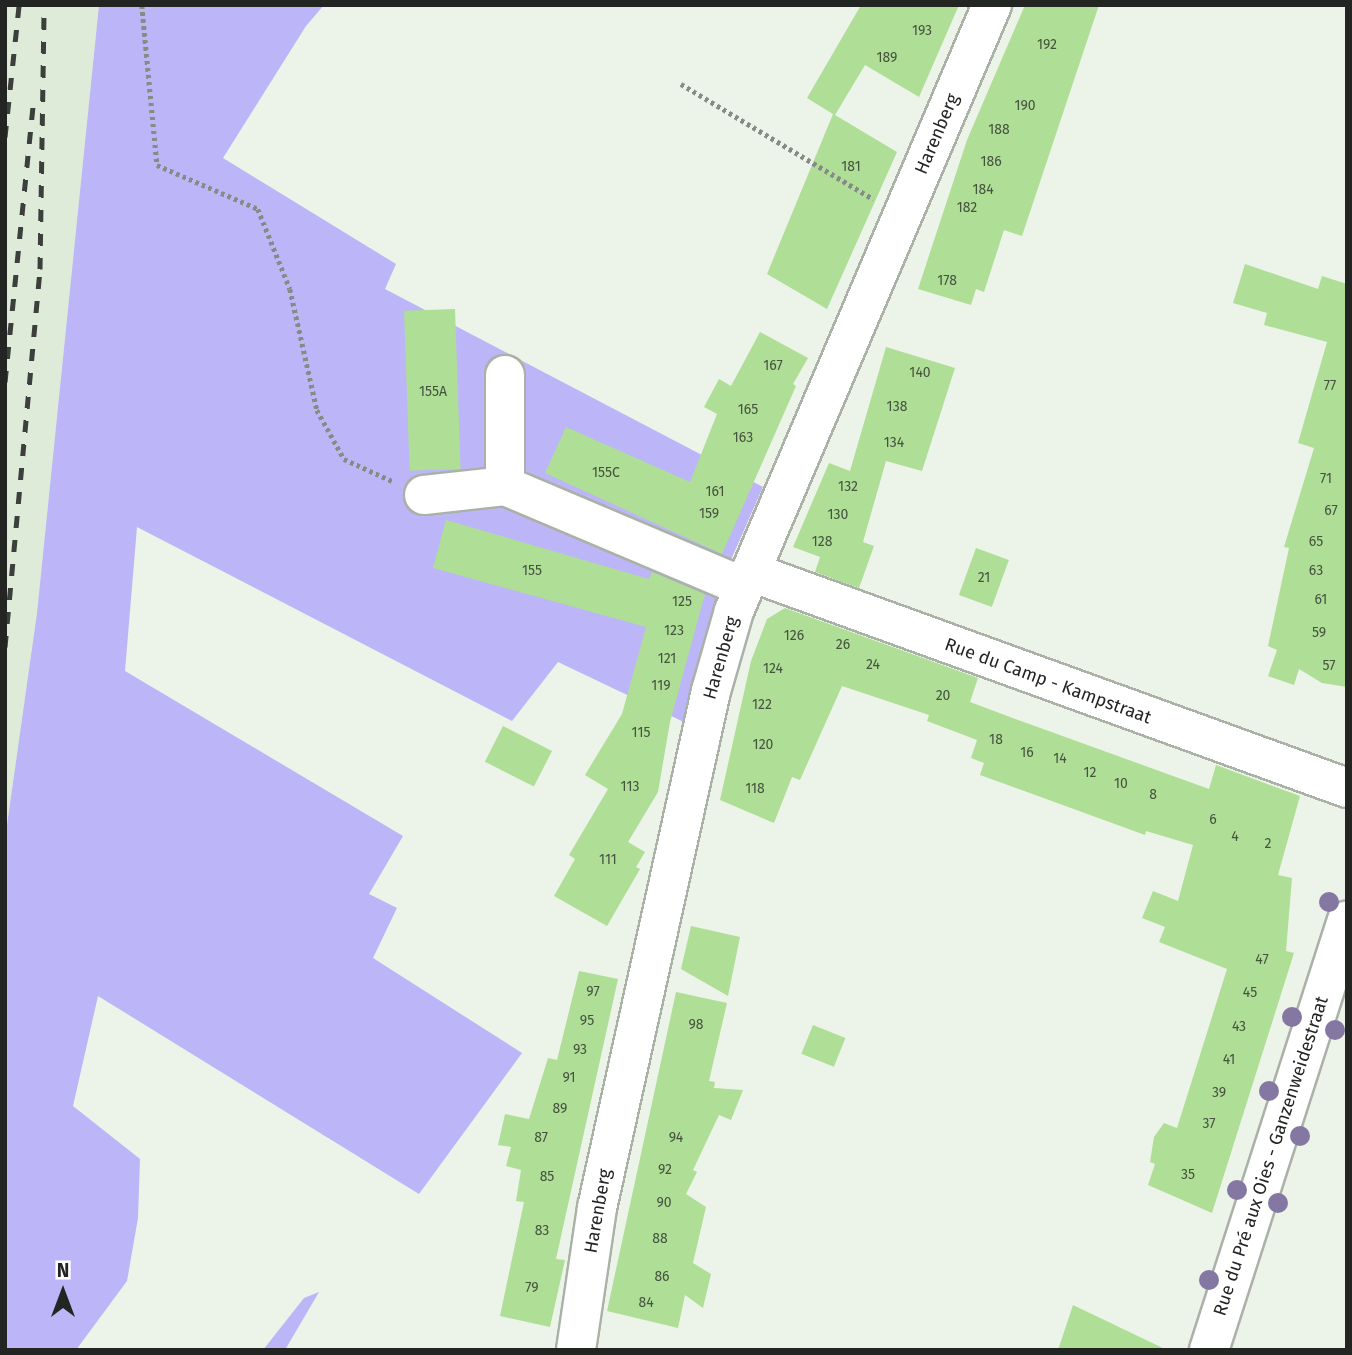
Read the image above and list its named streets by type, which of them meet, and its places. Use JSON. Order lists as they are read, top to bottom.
{
  "streets": {
    "street": ["Harenberg", "Rue du Camp - Kampstraat", "Rue du Pré aux Oies - Ganzenweidestraat"]
  },
  "crossings": [
    ["Harenberg", "Rue du Camp - Kampstraat"]
  ],
  "house_numbers": [
    "193",
    "192",
    "189",
    "190",
    "188",
    "186",
    "181",
    "184",
    "182",
    "178",
    "167",
    "140",
    "77",
    "155A",
    "138",
    "165",
    "163",
    "134",
    "155C",
    "71",
    "132",
    "161",
    "67",
    "159",
    "130",
    "128",
    "65",
    "155",
    "63",
    "21",
    "61",
    "125",
    "123",
    "59",
    "126",
    "26",
    "121",
    "24",
    "57",
    "124",
    "119",
    "20",
    "122",
    "115",
    "18",
    "120",
    "16",
    "14",
    "12",
    "10",
    "113",
    "118",
    "8",
    "6",
    "4",
    "2",
    "111",
    "47",
    "97",
    "45",
    "95",
    "98",
    "43",
    "93",
    "41",
    "91",
    "39",
    "89",
    "37",
    "87",
    "94",
    "92",
    "35",
    "85",
    "90",
    "83",
    "88",
    "86",
    "79",
    "84"
  ],
  "north": "top"
}
